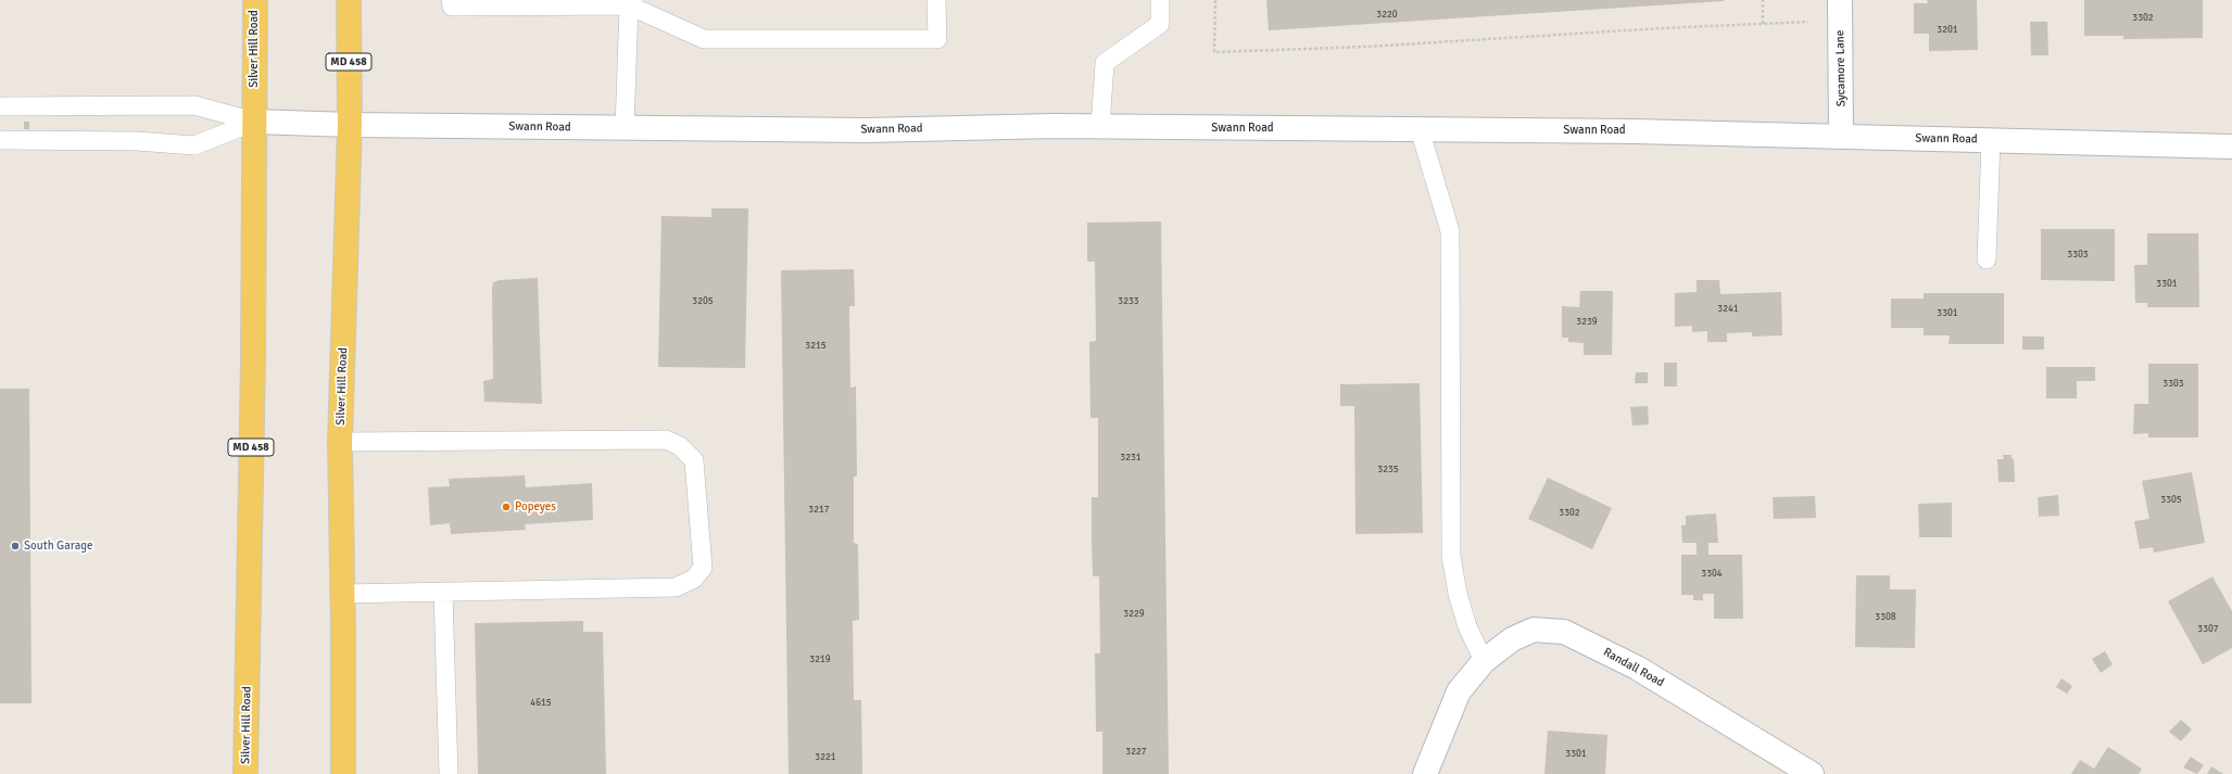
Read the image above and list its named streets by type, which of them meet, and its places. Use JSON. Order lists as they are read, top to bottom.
{
  "streets": {
    "main road": ["Silver Hill Road", "MD 458"],
    "street": ["Sycamore Lane", "Swann Road", "Randall Road"]
  },
  "crossings": [
    ["Silver Hill Road", "Swann Road"],
    ["Sycamore Lane", "Swann Road"]
  ],
  "places": ["Popeyes", "South Garage"],
  "house_numbers": [
    "3220",
    "3302",
    "3201",
    "3303",
    "3301",
    "3205",
    "3233",
    "3241",
    "3301",
    "3239",
    "3215",
    "3303",
    "3231",
    "3235",
    "3305",
    "3217",
    "3302",
    "3304",
    "3229",
    "3308",
    "3307",
    "3219",
    "4615",
    "3227",
    "3301",
    "3221"
  ]
}
